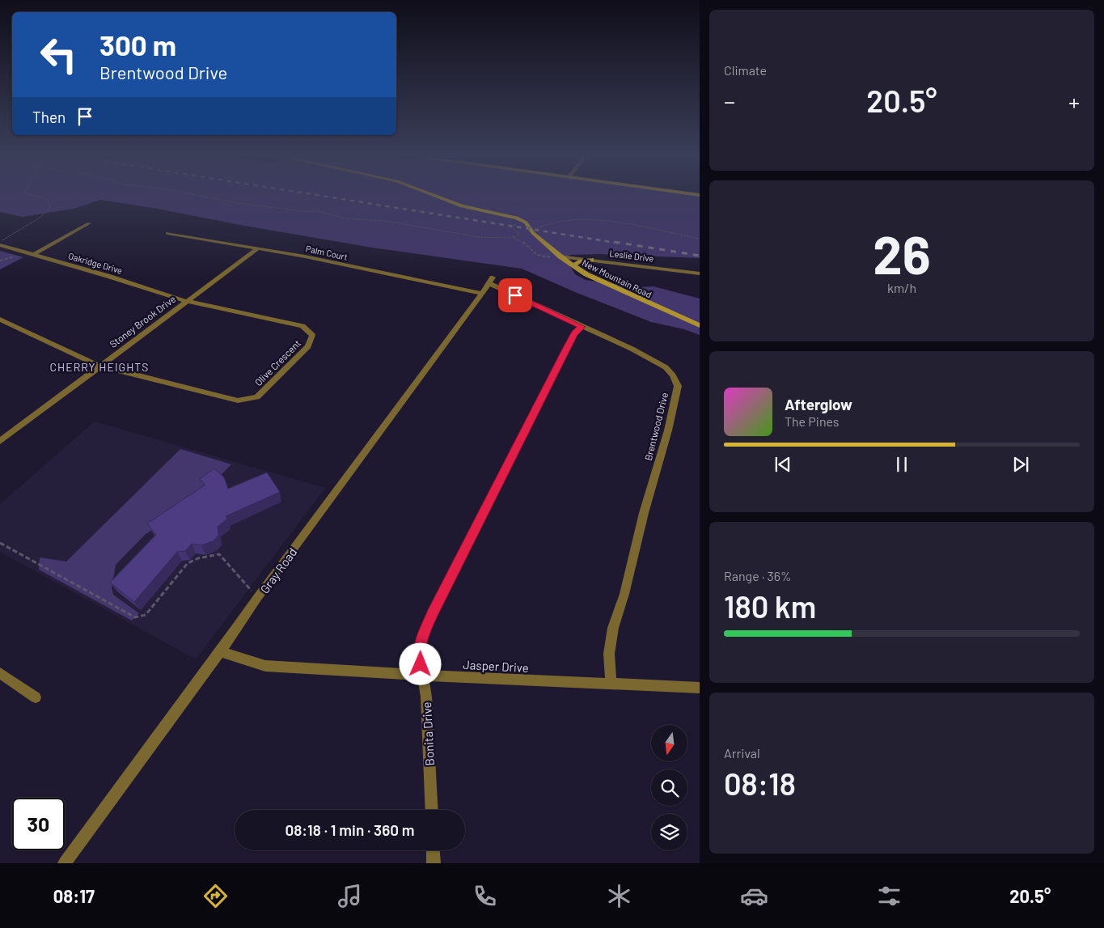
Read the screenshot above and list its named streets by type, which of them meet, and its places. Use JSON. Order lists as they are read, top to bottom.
{
  "streets": {
    "main road": ["New Mountain Road"],
    "street": [
      "Palm Court",
      "Leslie Drive",
      "Oakridge Drive",
      "Stoney Brook Drive",
      "Olive Crescent",
      "Brentwood Drive",
      "Gray Road",
      "Jasper Drive",
      "Bonita Drive"
    ]
  },
  "crossings": [
    ["Palm Court", "Stoney Brook Drive"],
    ["Palm Court", "Gray Road"],
    ["Leslie Drive", "New Mountain Road"],
    ["Oakridge Drive", "Stoney Brook Drive"],
    ["Oakridge Drive", "Olive Crescent"],
    ["Stoney Brook Drive", "Olive Crescent"],
    ["Brentwood Drive", "Gray Road"],
    ["Brentwood Drive", "Jasper Drive"],
    ["Brentwood Drive", "Bonita Drive"],
    ["Gray Road", "Jasper Drive"],
    ["Jasper Drive", "Bonita Drive"]
  ],
  "districts": ["CHERRY HEIGHTS"],
  "north": "bottom",
  "page": {
    "tile": [
      "Climate",
      ["26", "km/h"],
      ["Range · 36%", "180 km"],
      ["Arrival", "08:18"]
    ],
    "turn": ["300 m", "Brentwood Drive"],
    "heat": ["−", "20.5°", "+"],
    "then": "Then",
    "song": ["Afterglow", "The Pines"],
    "limit": "30",
    "trip": "08:18 · 1 min · 360 m",
    "tabs": ["08:17", "20.5°"]
  }
}
